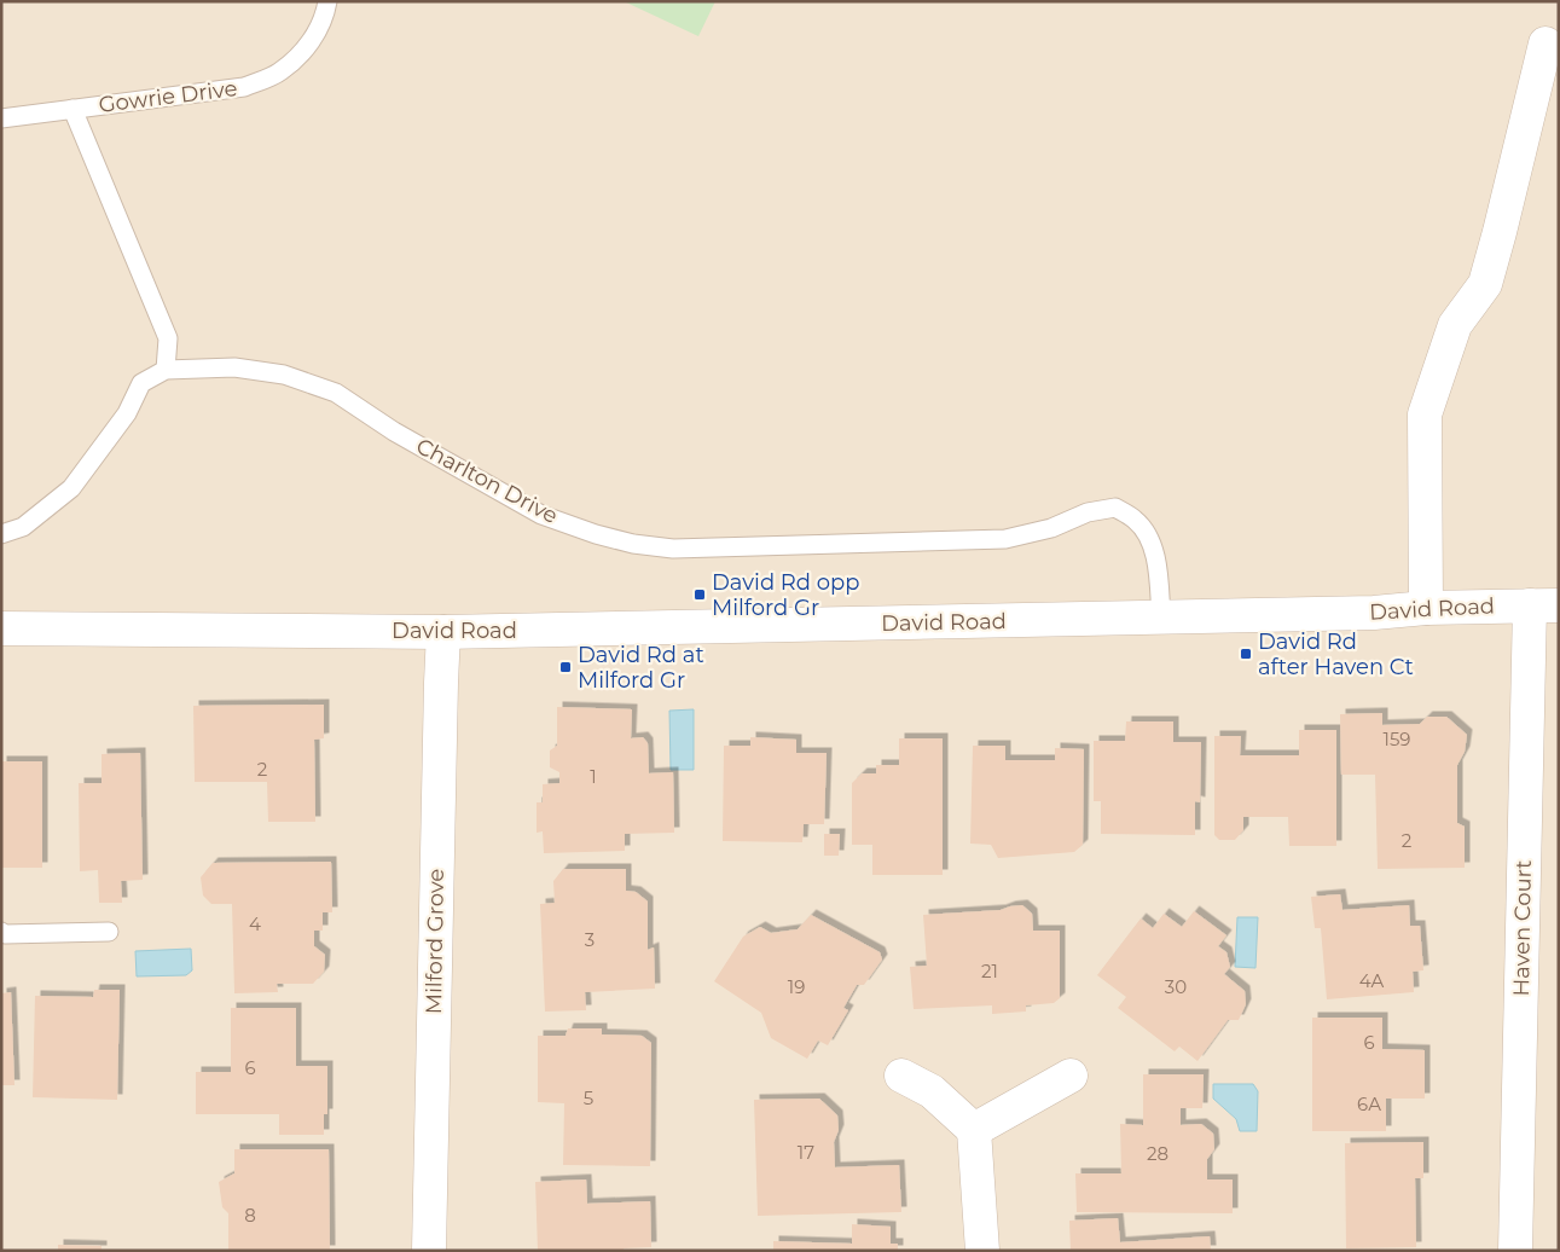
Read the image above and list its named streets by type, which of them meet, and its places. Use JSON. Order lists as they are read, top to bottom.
{
  "streets": {
    "street": ["David Road", "Haven Court", "Milford Grove"],
    "lane": ["Gowrie Drive", "Charlton Drive"]
  },
  "crossings": [
    ["Charlton Drive", "David Road"],
    ["David Road", "Haven Court"],
    ["David Road", "Milford Grove"]
  ],
  "places": {
    "transit": ["David Rd opp Milford Gr", "David Rd after Haven Ct", "David Rd at Milford Gr"]
  },
  "house_numbers": [
    "159",
    "2",
    "1",
    "2",
    "4",
    "3",
    "21",
    "4A",
    "19",
    "30",
    "6",
    "6",
    "5",
    "6A",
    "17",
    "28",
    "8"
  ]
}
